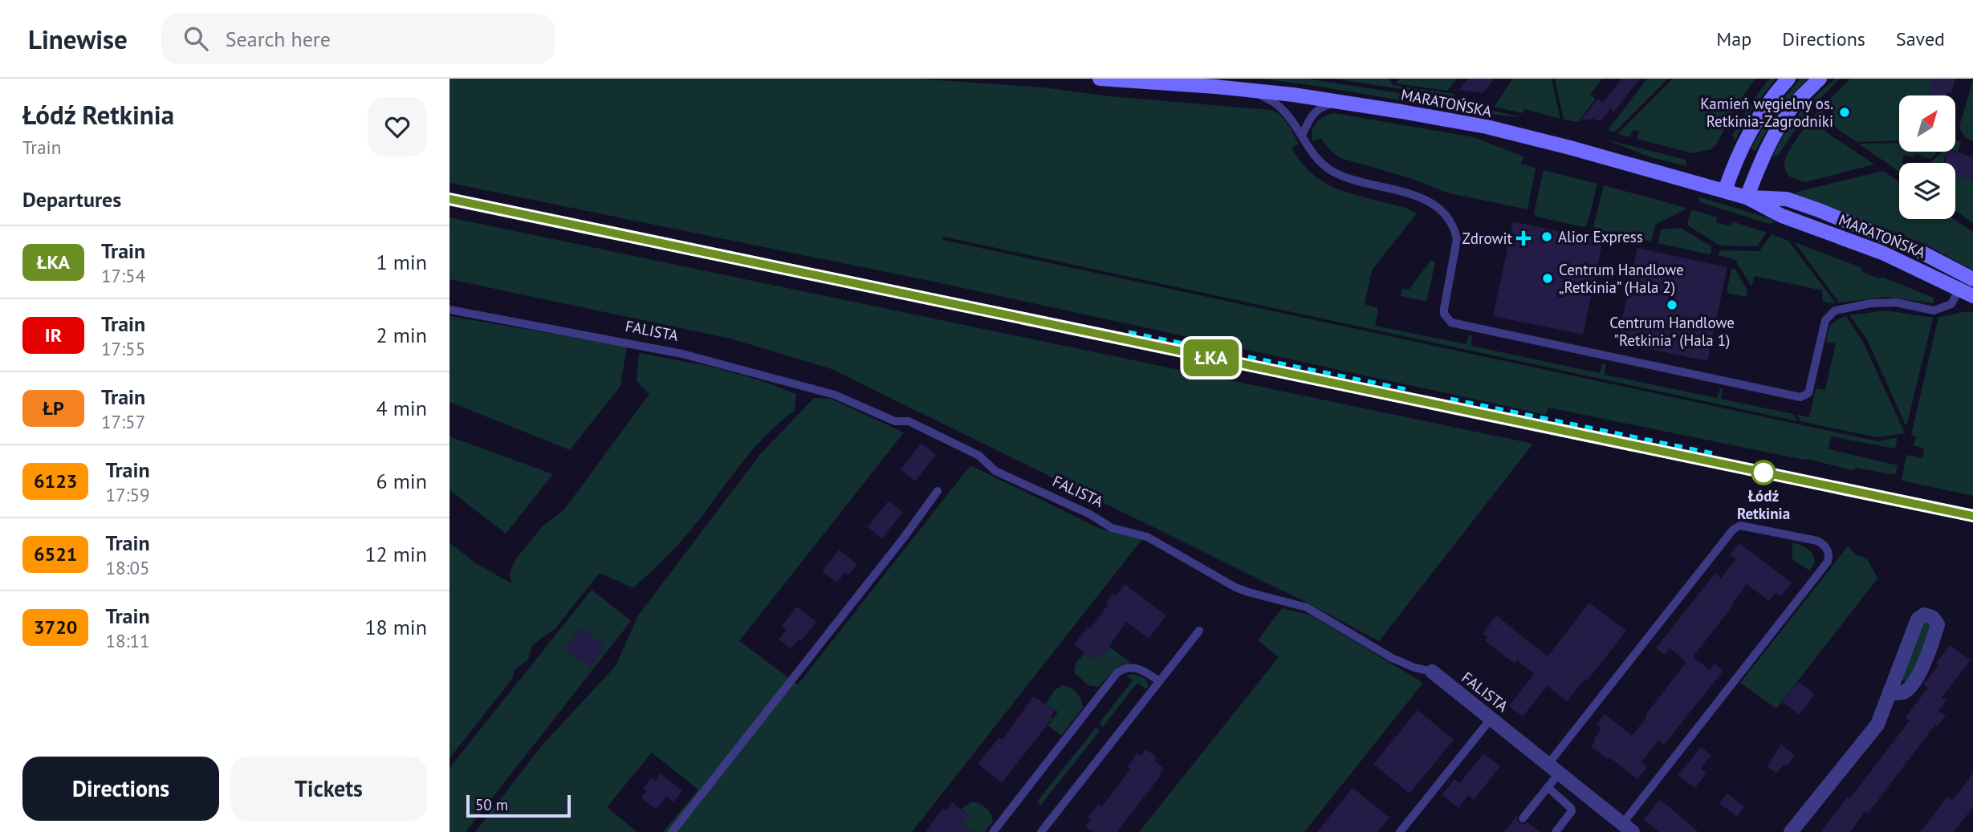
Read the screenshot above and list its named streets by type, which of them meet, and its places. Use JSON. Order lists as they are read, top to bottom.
{
  "streets": {
    "main road": ["MARATOŃSKA"],
    "street": ["FALISTA"]
  },
  "places": {
    "other": [
      "Kamień węgielny os. Retkinia-Zagrodniki",
      "Alior Express",
      "Centrum Handlowe „Retkinia” (Hala 2)",
      "Centrum Handlowe \"Retkinia\" (Hala 1)",
      "Łódź Retkinia"
    ],
    "health": ["Zdrowit"]
  },
  "scale_bar": "50 m",
  "north": "top right",
  "page": {
    "header": "Linewise",
    "search": "Search here",
    "nav": ["Map", "Directions", "Saved"],
    "heading": [
      ["Łódź Retkinia", "Train"],
      "Departures"
    ],
    "on_map": "ŁKA",
    "list": [
      {
        "mark": "ŁKA",
        "name": "Train",
        "note": "17:54",
        "value": "1 min"
      },
      {
        "mark": "IR",
        "name": "Train",
        "note": "17:55",
        "value": "2 min"
      },
      {
        "mark": "ŁP",
        "name": "Train",
        "note": "17:57",
        "value": "4 min"
      },
      {
        "mark": "6123",
        "name": "Train",
        "note": "17:59",
        "value": "6 min"
      },
      {
        "mark": "6521",
        "name": "Train",
        "note": "18:05",
        "value": "12 min"
      },
      {
        "mark": "3720",
        "name": "Train",
        "note": "18:11",
        "value": "18 min"
      }
    ],
    "buttons": ["Directions", "Tickets"],
    "scale": "50 m"
  }
}
